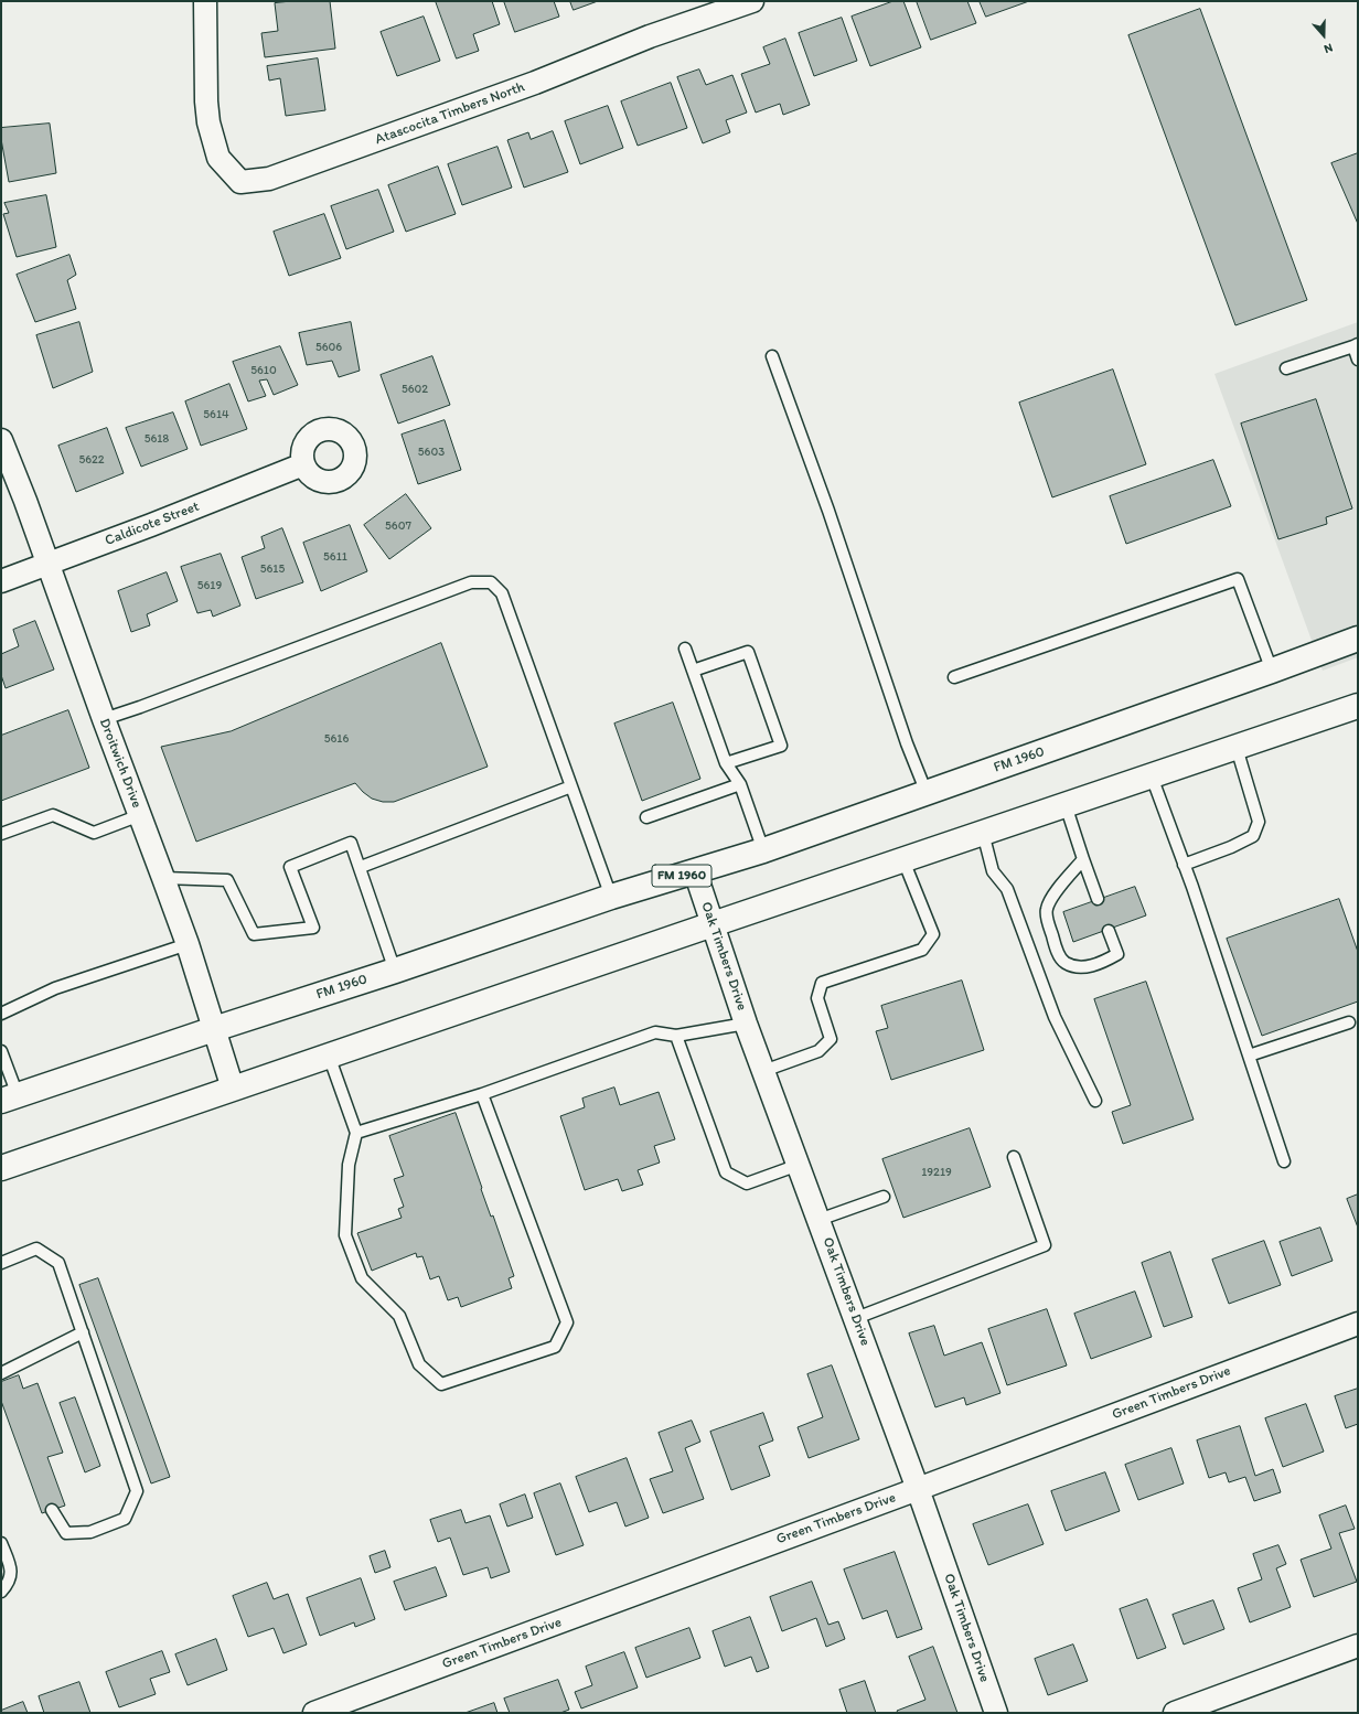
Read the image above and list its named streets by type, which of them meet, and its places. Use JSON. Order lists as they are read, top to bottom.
{
  "streets": {
    "main road": ["FM 1960"],
    "street": [
      "Atascocita Timbers North",
      "Caldicote Street",
      "Droitwich Drive",
      "Oak Timbers Drive",
      "Green Timbers Drive"
    ]
  },
  "crossings": [
    ["Caldicote Street", "Droitwich Drive"],
    ["FM 1960", "Droitwich Drive"],
    ["FM 1960", "Oak Timbers Drive"],
    ["Oak Timbers Drive", "Green Timbers Drive"]
  ],
  "house_numbers": [
    "5606",
    "5610",
    "5602",
    "5614",
    "5618",
    "5603",
    "5622",
    "5607",
    "5611",
    "5615",
    "5619",
    "5616",
    "19219"
  ],
  "north": "bottom"
}
